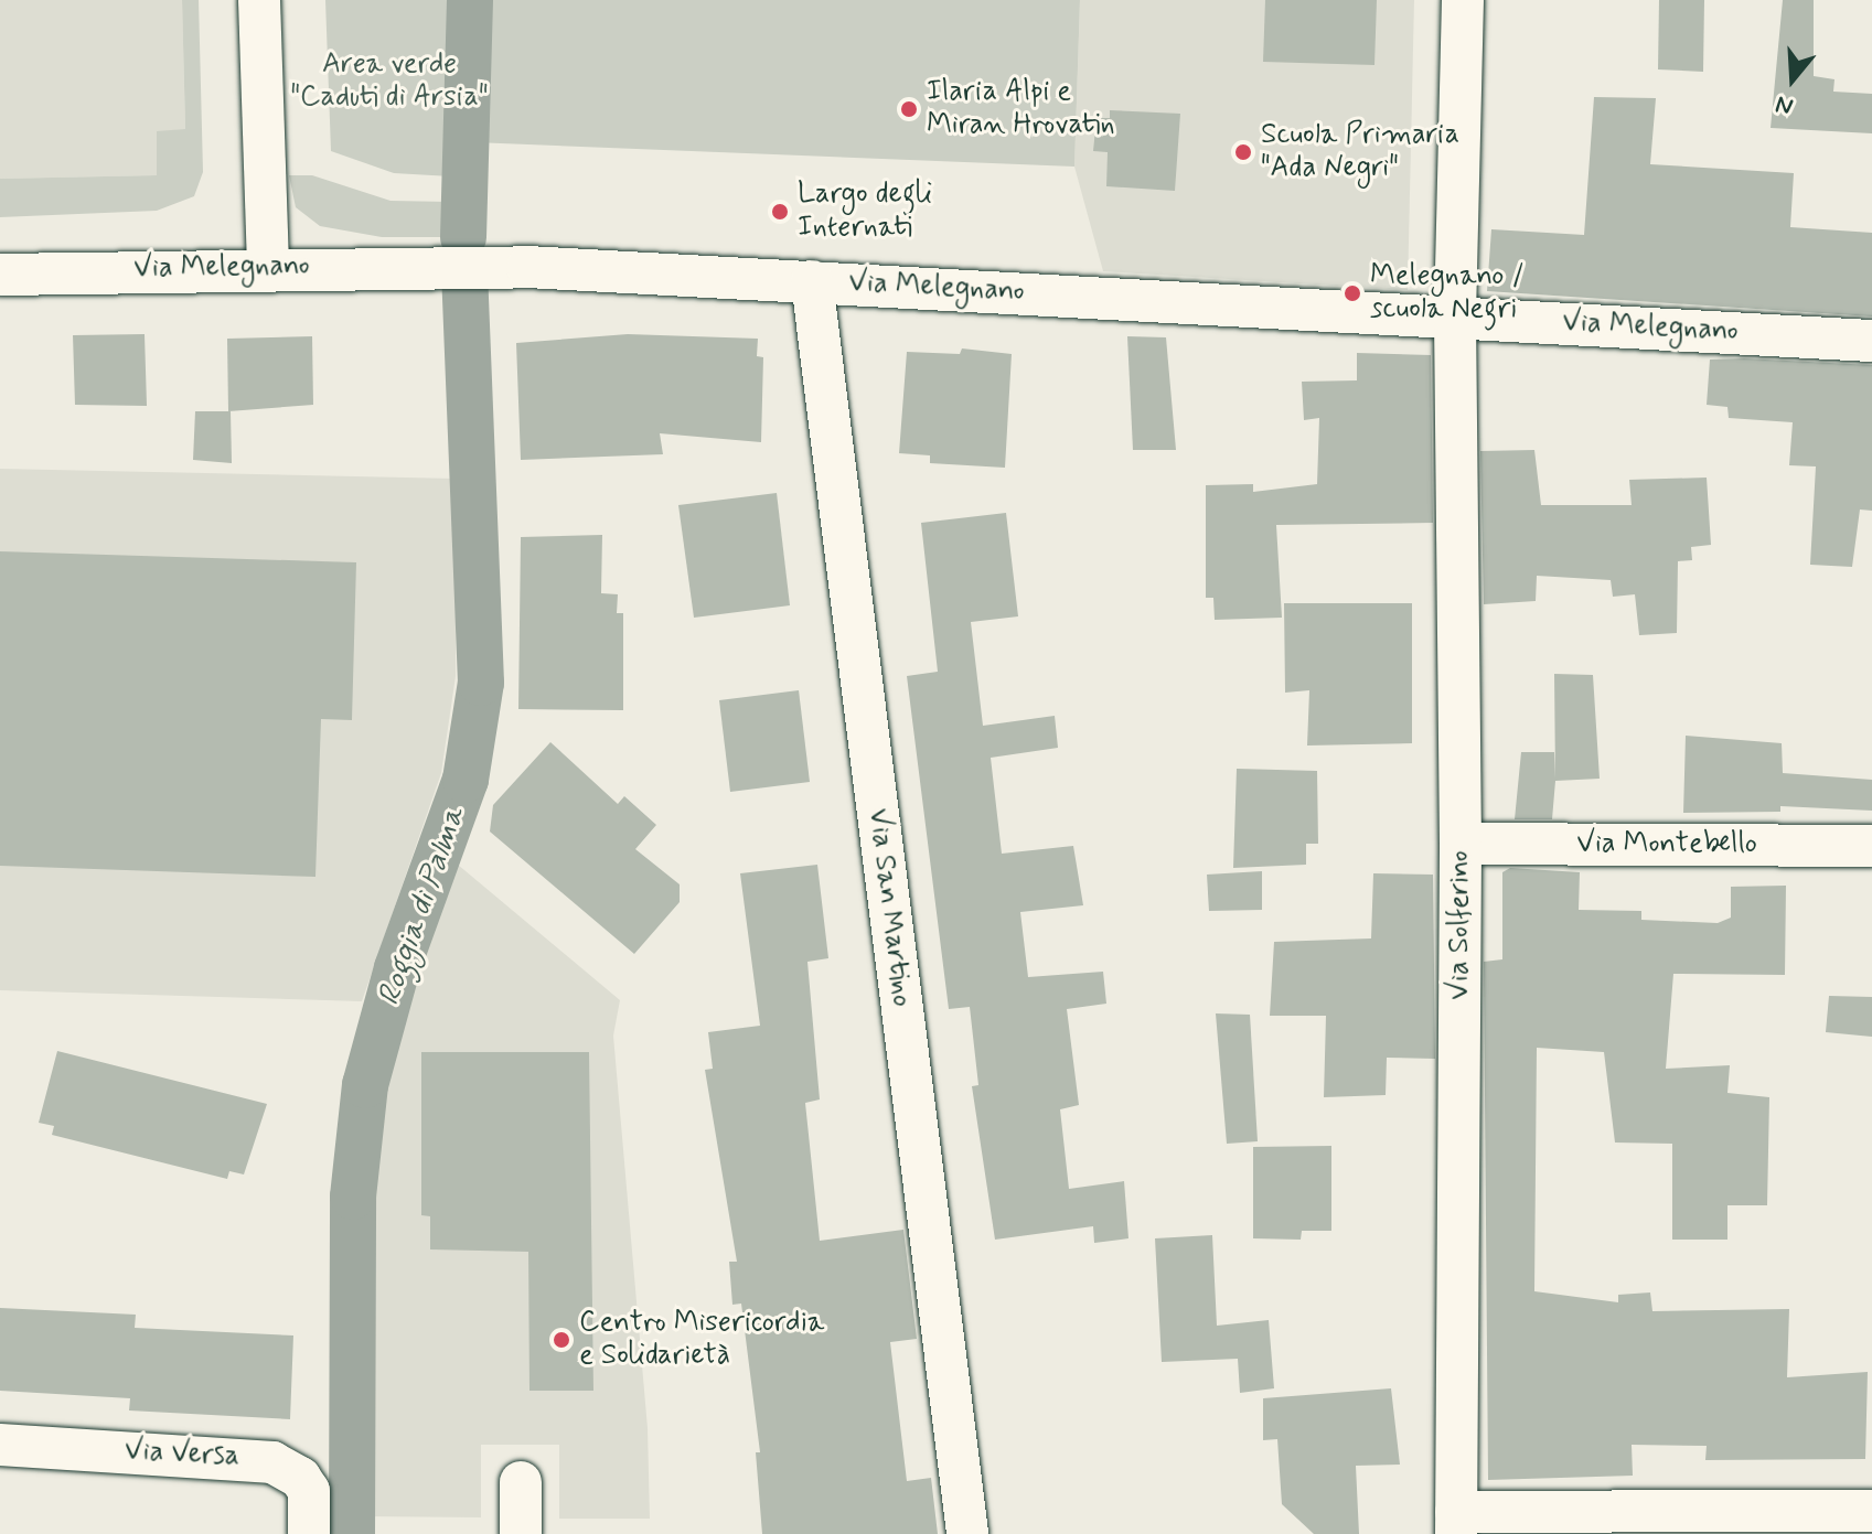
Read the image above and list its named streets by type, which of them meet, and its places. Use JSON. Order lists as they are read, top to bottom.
{
  "streets": {
    "street": [
      "Via Melegnano",
      "Via Montebello",
      "Via San Martino",
      "Via Solferino",
      "Via Versa"
    ]
  },
  "crossings": [
    ["Via Melegnano", "Via San Martino"],
    ["Via Melegnano", "Via Solferino"],
    ["Via Montebello", "Via Solferino"]
  ],
  "water": ["Roggia di Palma"],
  "parks": ["Area verde \"Caduti di Arsia\""],
  "places": [
    "Ilaria Alpi e Miran Hrovatin",
    "Scuola Primaria \"Ada Negri\"",
    "Largo degli Internati",
    "Melegnano / scuola Negri",
    "Centro Misericordia e Solidarietà"
  ],
  "north": "bottom"
}
